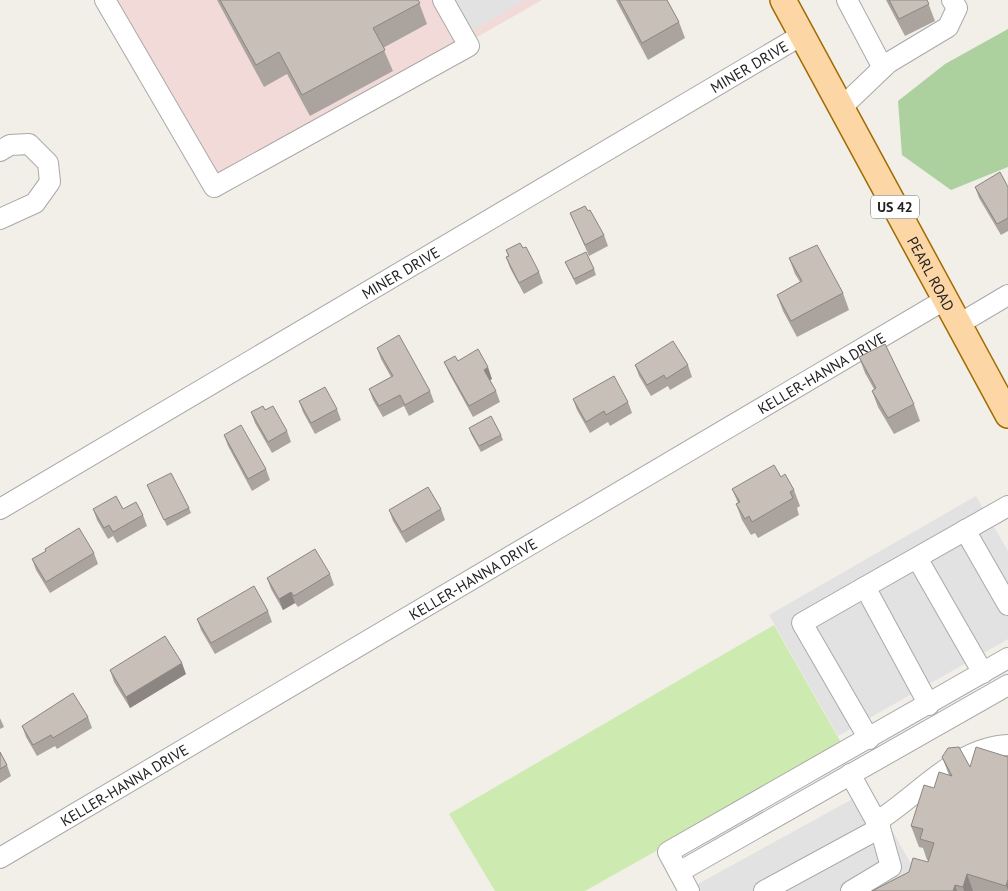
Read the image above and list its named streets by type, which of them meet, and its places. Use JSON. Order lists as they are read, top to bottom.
{
  "streets": {
    "main road": ["US 42", "PEARL ROAD"],
    "street": ["MINER DRIVE", "KELLER-HANNA DRIVE"]
  },
  "crossings": [
    ["MINER DRIVE", "PEARL ROAD"],
    ["PEARL ROAD", "KELLER-HANNA DRIVE"]
  ]
}
